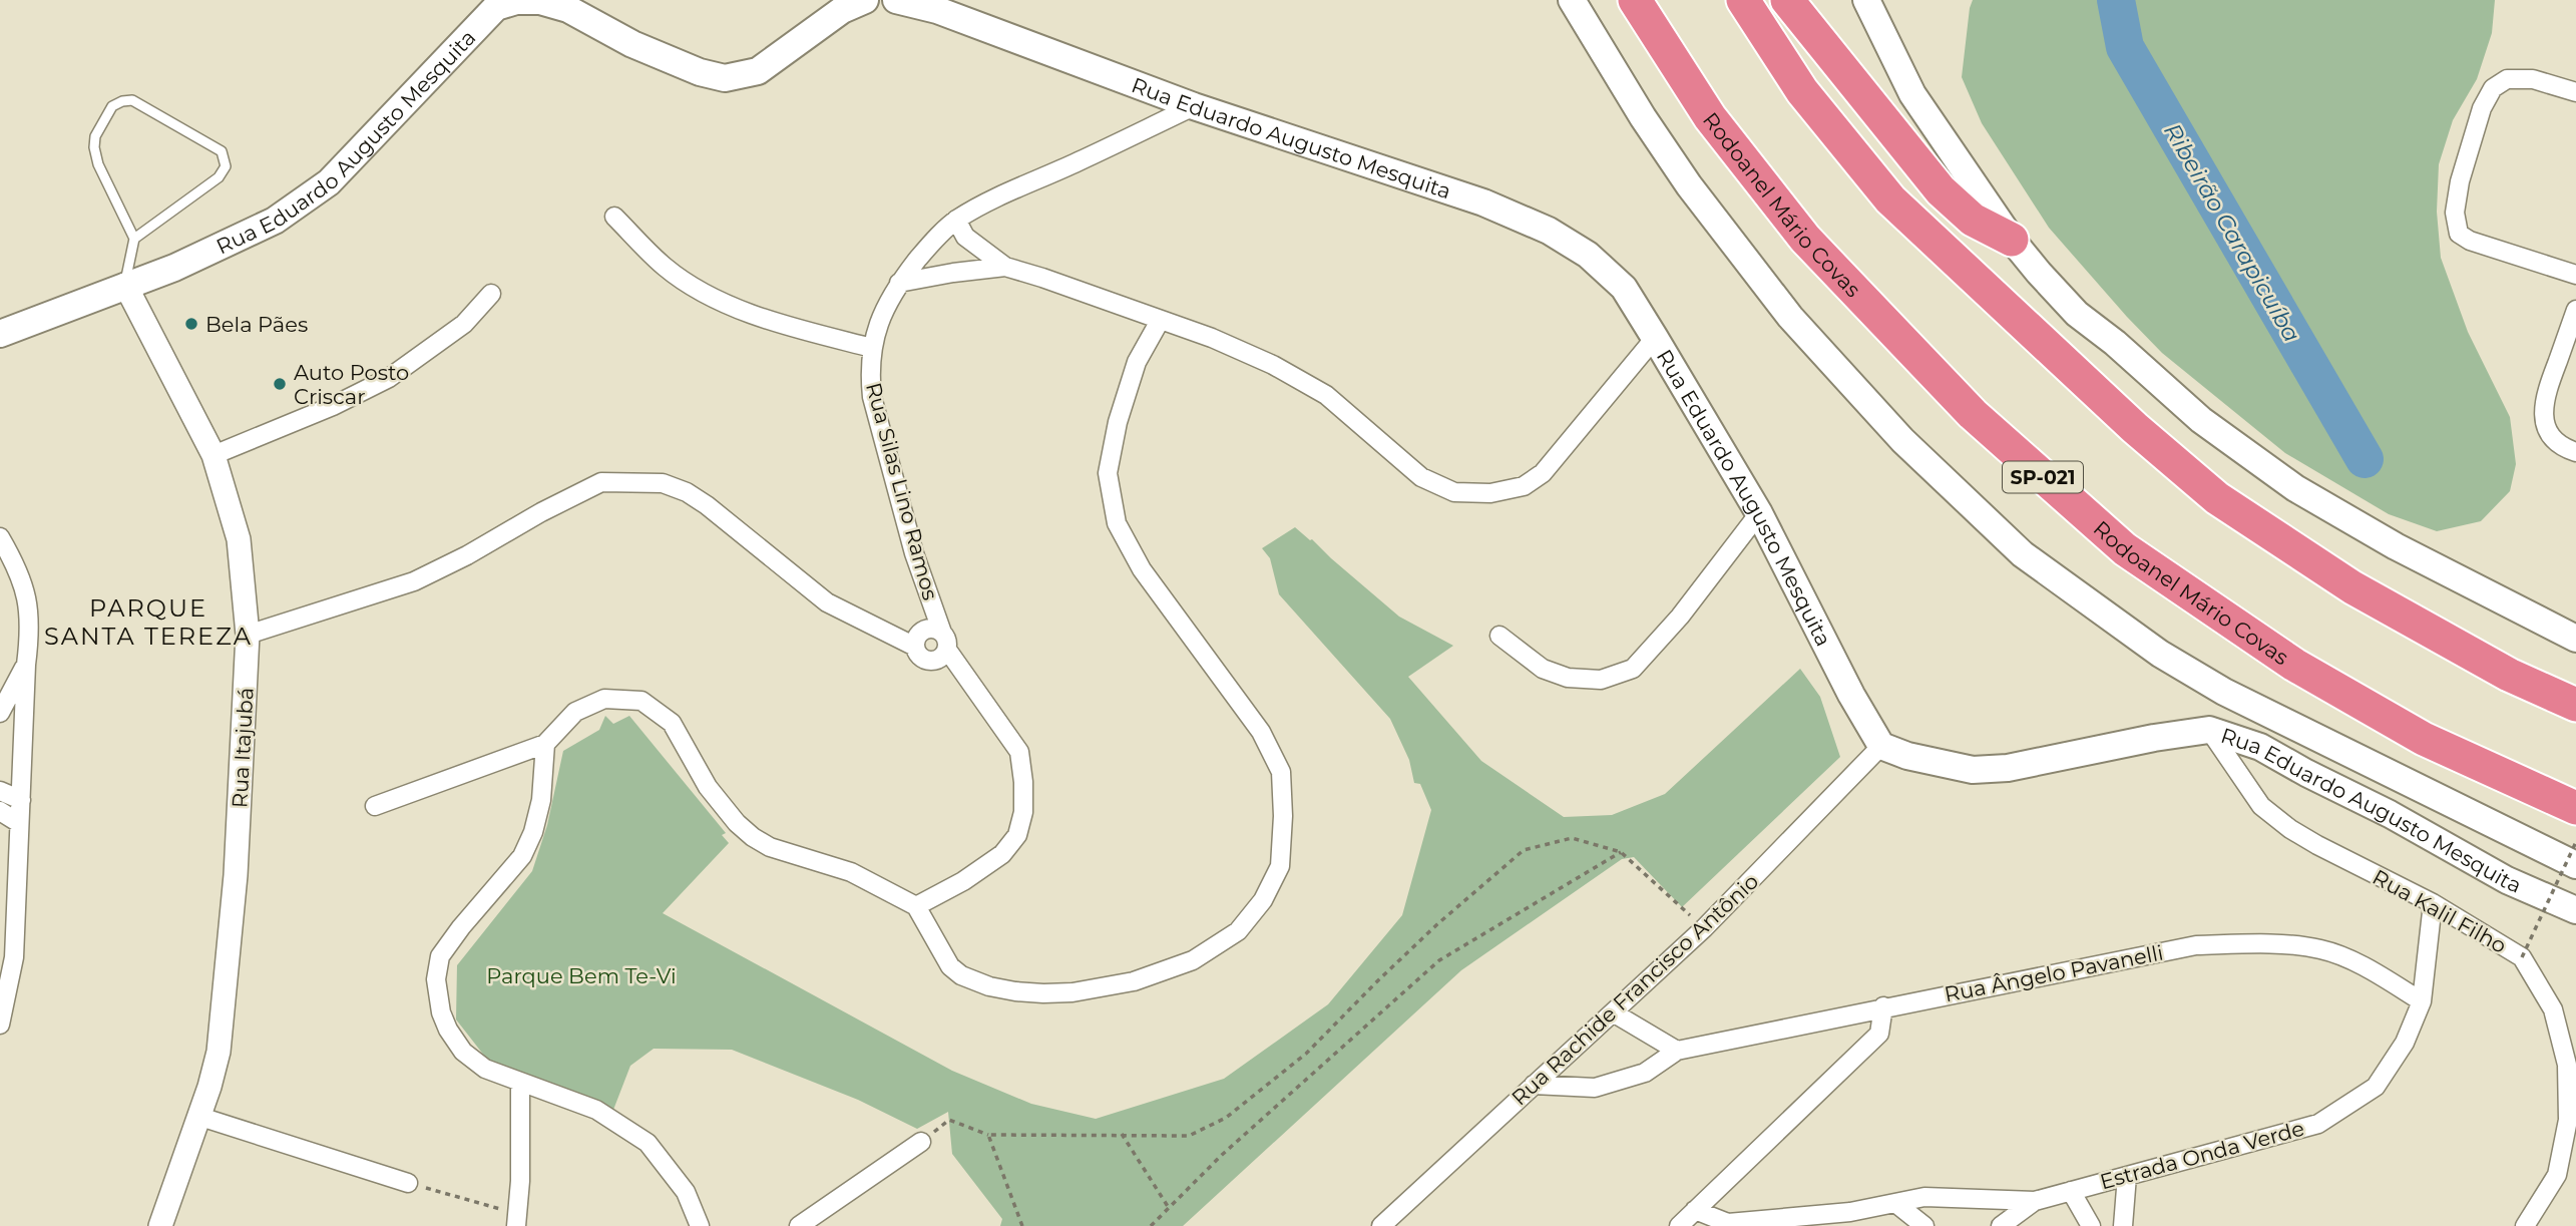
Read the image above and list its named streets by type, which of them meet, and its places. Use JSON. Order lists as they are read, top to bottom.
{
  "streets": {
    "highway": ["Rodoanel Mário Covas", "SP-021"],
    "main road": ["Rua Eduardo Augusto Mesquita"],
    "street": [
      "Rua Silas Lino Ramos",
      "Rua Itajubá",
      "Rua Kalil Filho",
      "Rua Ângelo Pavanelli",
      "Rua Rachide Francisco Antônio",
      "Estrada Onda Verde"
    ]
  },
  "crossings": [
    ["Rua Eduardo Augusto Mesquita", "Rua Silas Lino Ramos"],
    ["Rua Eduardo Augusto Mesquita", "Rua Itajubá"],
    ["Rua Eduardo Augusto Mesquita", "Rua Kalil Filho"],
    ["Rua Eduardo Augusto Mesquita", "Rua Rachide Francisco Antônio"],
    ["Rua Kalil Filho", "Estrada Onda Verde"],
    ["Rua Ângelo Pavanelli", "Rua Rachide Francisco Antônio"],
    ["Rua Ângelo Pavanelli", "Estrada Onda Verde"]
  ],
  "districts": ["PARQUE SANTA TEREZA"],
  "water": ["Ribeirão Carapicuíba"],
  "parks": ["Parque Bem Te-Vi"],
  "places": ["Bela Pães", "Auto Posto Criscar"]
}
